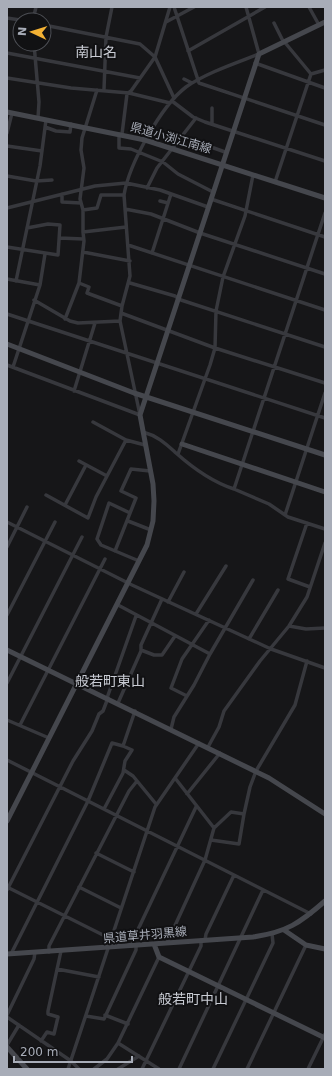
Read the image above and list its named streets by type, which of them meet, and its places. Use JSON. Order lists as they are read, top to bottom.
{
  "streets": {
    "street": ["県道小渕江南線", "県道草井羽黒線"]
  },
  "districts": ["南山名", "般若町東山", "般若町中山"],
  "scale_bar": "200 m",
  "north": "left"
}
